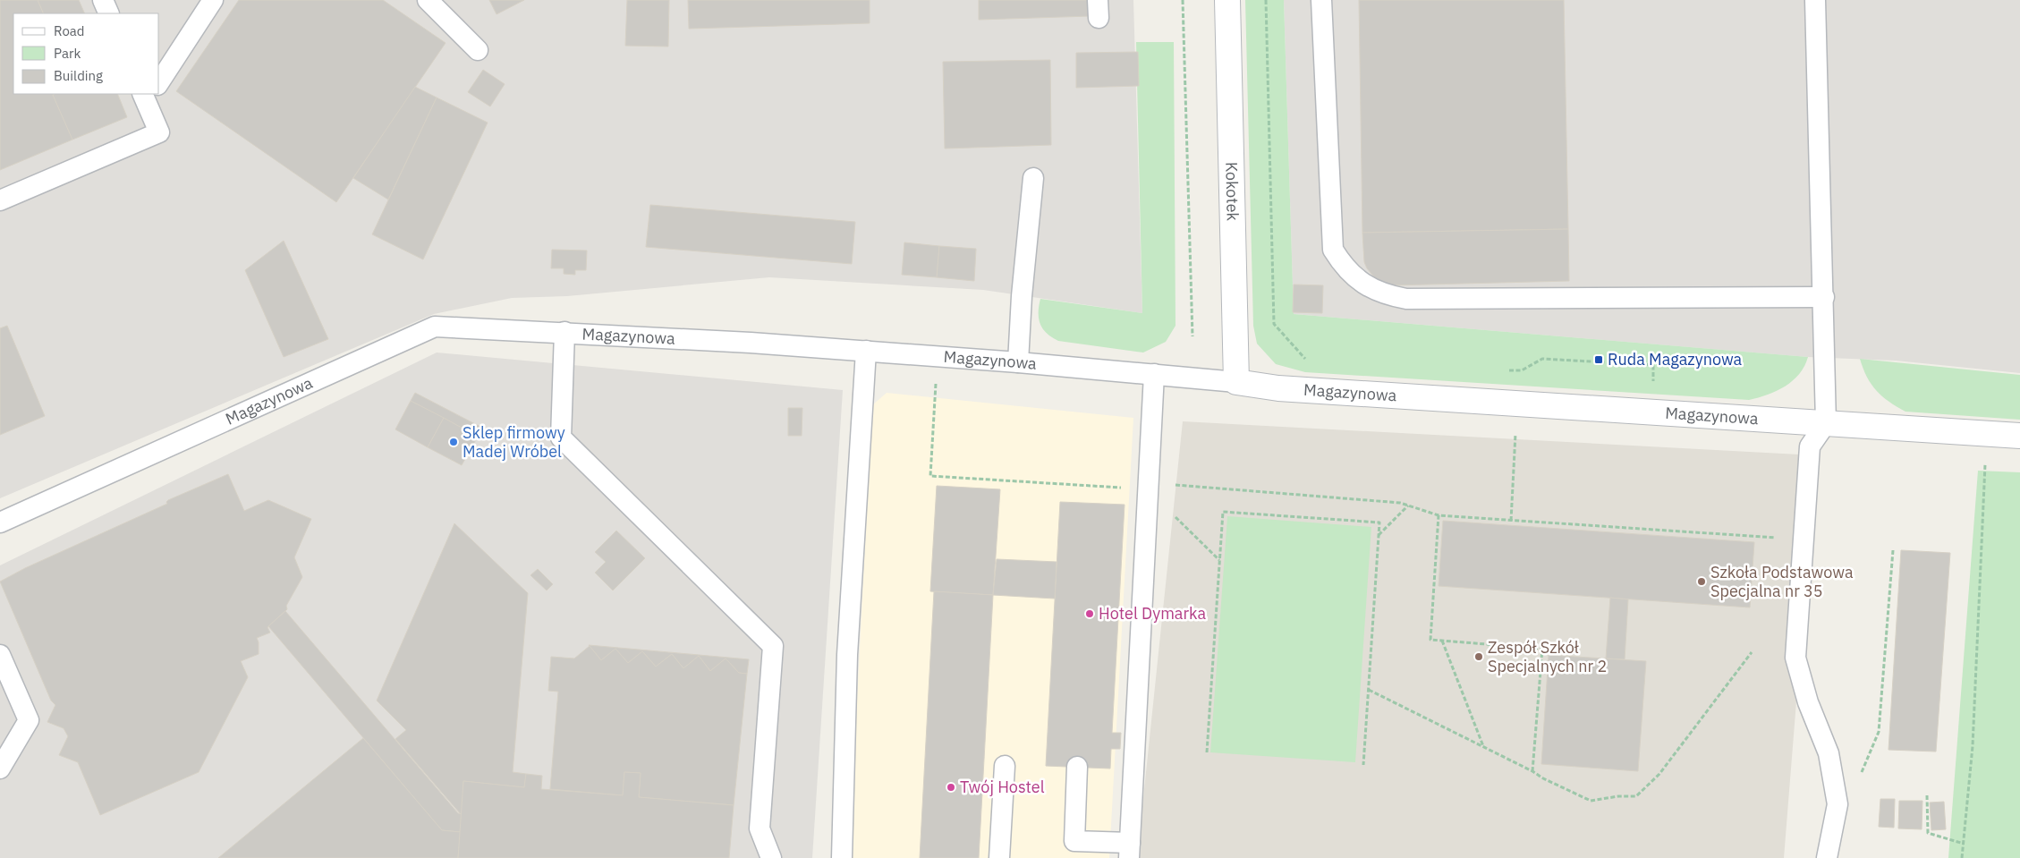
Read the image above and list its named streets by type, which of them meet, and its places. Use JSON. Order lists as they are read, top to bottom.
{
  "streets": {
    "street": ["Kokotek", "Magazynowa"]
  },
  "crossings": [
    ["Kokotek", "Magazynowa"]
  ],
  "places": {
    "transit": ["Ruda Magazynowa"],
    "other": [
      "Sklep firmowy Madej Wróbel",
      "Szkoła Podstawowa Specjalna nr 35",
      "Hotel Dymarka",
      "Zespół Szkół Specjalnych nr 2",
      "Twój Hostel"
    ]
  },
  "legend": ["Road", "Park", "Building"]
}
